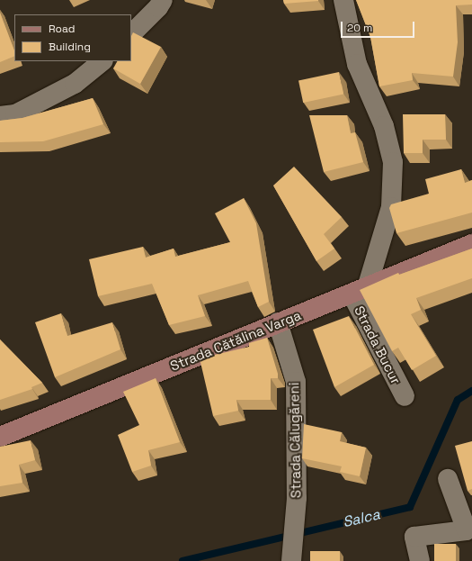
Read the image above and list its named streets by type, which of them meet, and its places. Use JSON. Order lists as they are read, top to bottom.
{
  "streets": {
    "main road": ["Strada Cătălina Varga"],
    "street": ["Strada Bucur", "Strada Călugăreni"]
  },
  "crossings": [
    ["Strada Cătălina Varga", "Strada Bucur"],
    ["Strada Cătălina Varga", "Strada Călugăreni"]
  ],
  "water": ["Salca"],
  "legend": ["Road", "Building"],
  "scale_bar": "20 m"
}
